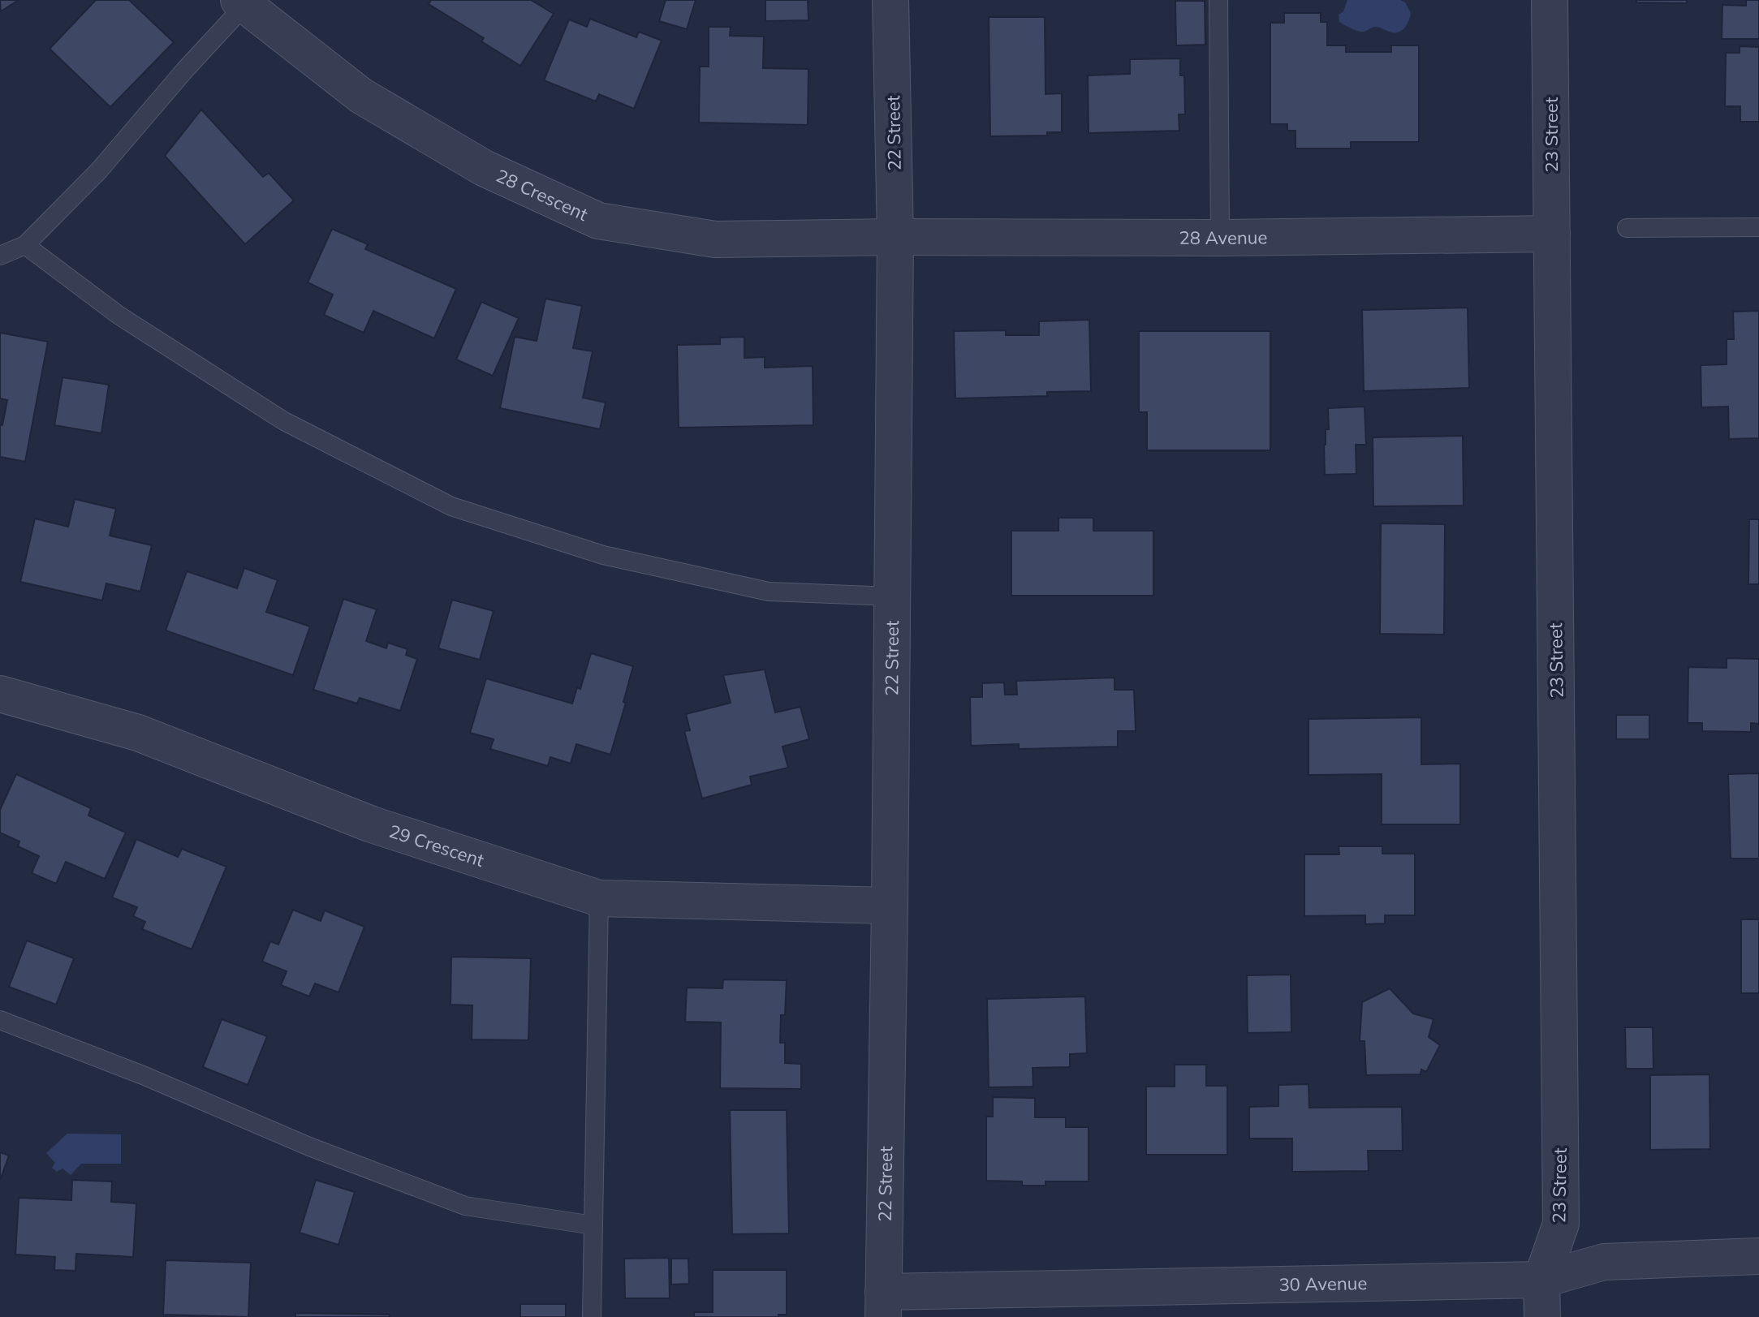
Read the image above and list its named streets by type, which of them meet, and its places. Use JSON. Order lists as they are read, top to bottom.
{
  "streets": {
    "street": [
      "22 Street",
      "23 Street",
      "28 Crescent",
      "28 Avenue",
      "29 Crescent",
      "30 Avenue"
    ]
  },
  "crossings": [
    ["22 Street", "28 Crescent"],
    ["22 Street", "28 Avenue"],
    ["22 Street", "29 Crescent"],
    ["22 Street", "30 Avenue"],
    ["23 Street", "28 Avenue"],
    ["23 Street", "30 Avenue"],
    ["28 Crescent", "28 Avenue"]
  ]
}
